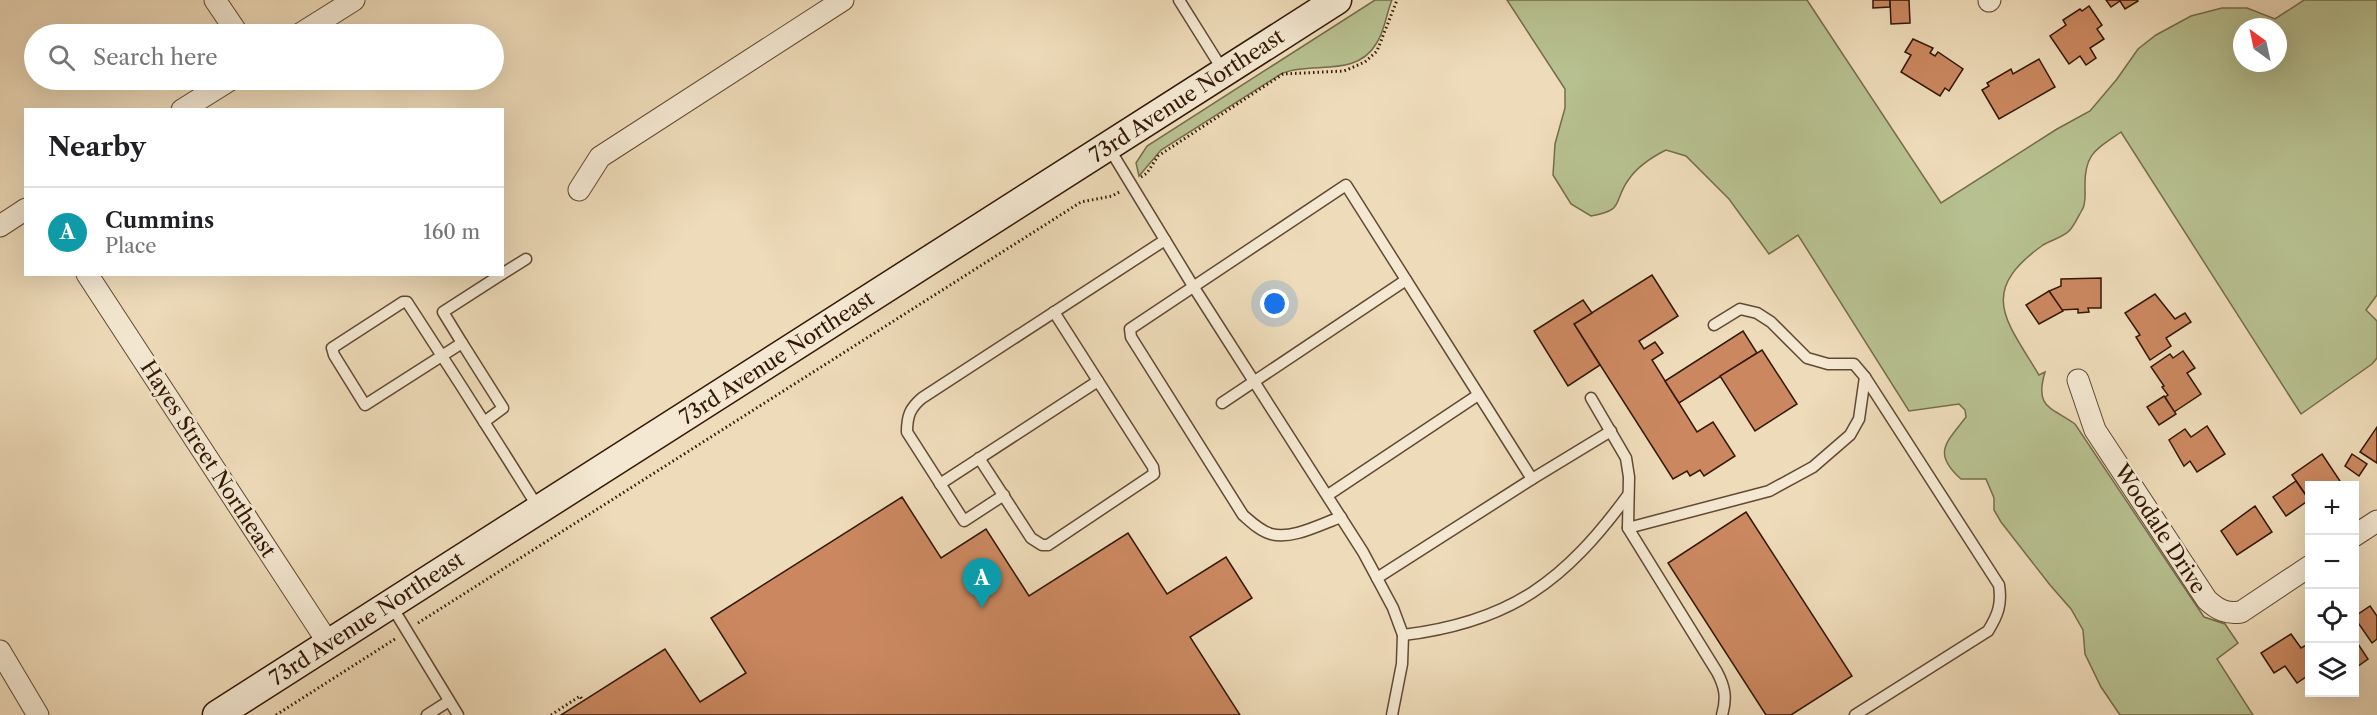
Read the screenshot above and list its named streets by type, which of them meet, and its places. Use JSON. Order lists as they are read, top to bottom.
{
  "streets": {
    "street": ["73rd Avenue Northeast", "Hayes Street Northeast", "Woodale Drive"]
  },
  "crossings": [
    ["73rd Avenue Northeast", "Hayes Street Northeast"]
  ],
  "north": "top left",
  "page": {
    "search": "Search here",
    "heading": "Nearby",
    "list": [
      {
        "mark": "A",
        "name": "Cummins",
        "note": "Place",
        "value": "160 m"
      }
    ],
    "map_buttons": ["+", "−"],
    "pins": "A"
  }
}
